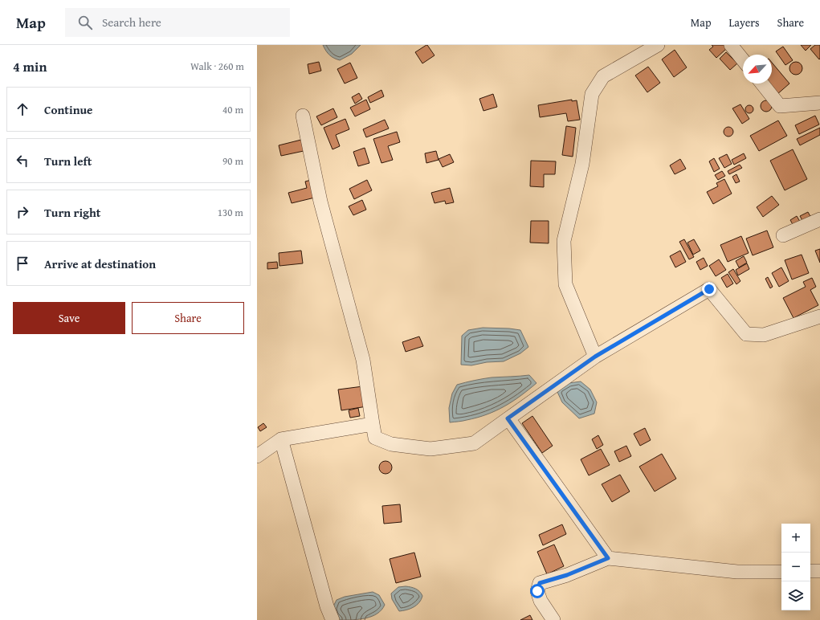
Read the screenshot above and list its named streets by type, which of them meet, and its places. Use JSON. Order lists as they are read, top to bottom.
{
  "north": "bottom left",
  "page": {
    "header": "Map",
    "search": "Search here",
    "nav": ["Map", "Layers", "Share"],
    "heading": ["4 min", "Walk · 260 m"],
    "list": [
      ["Continue", "40 m"],
      ["Turn left", "90 m"],
      ["Turn right", "130 m"],
      "Arrive at destination"
    ],
    "buttons": ["Save", "Share"],
    "map_buttons": ["+", "−"]
  }
}
